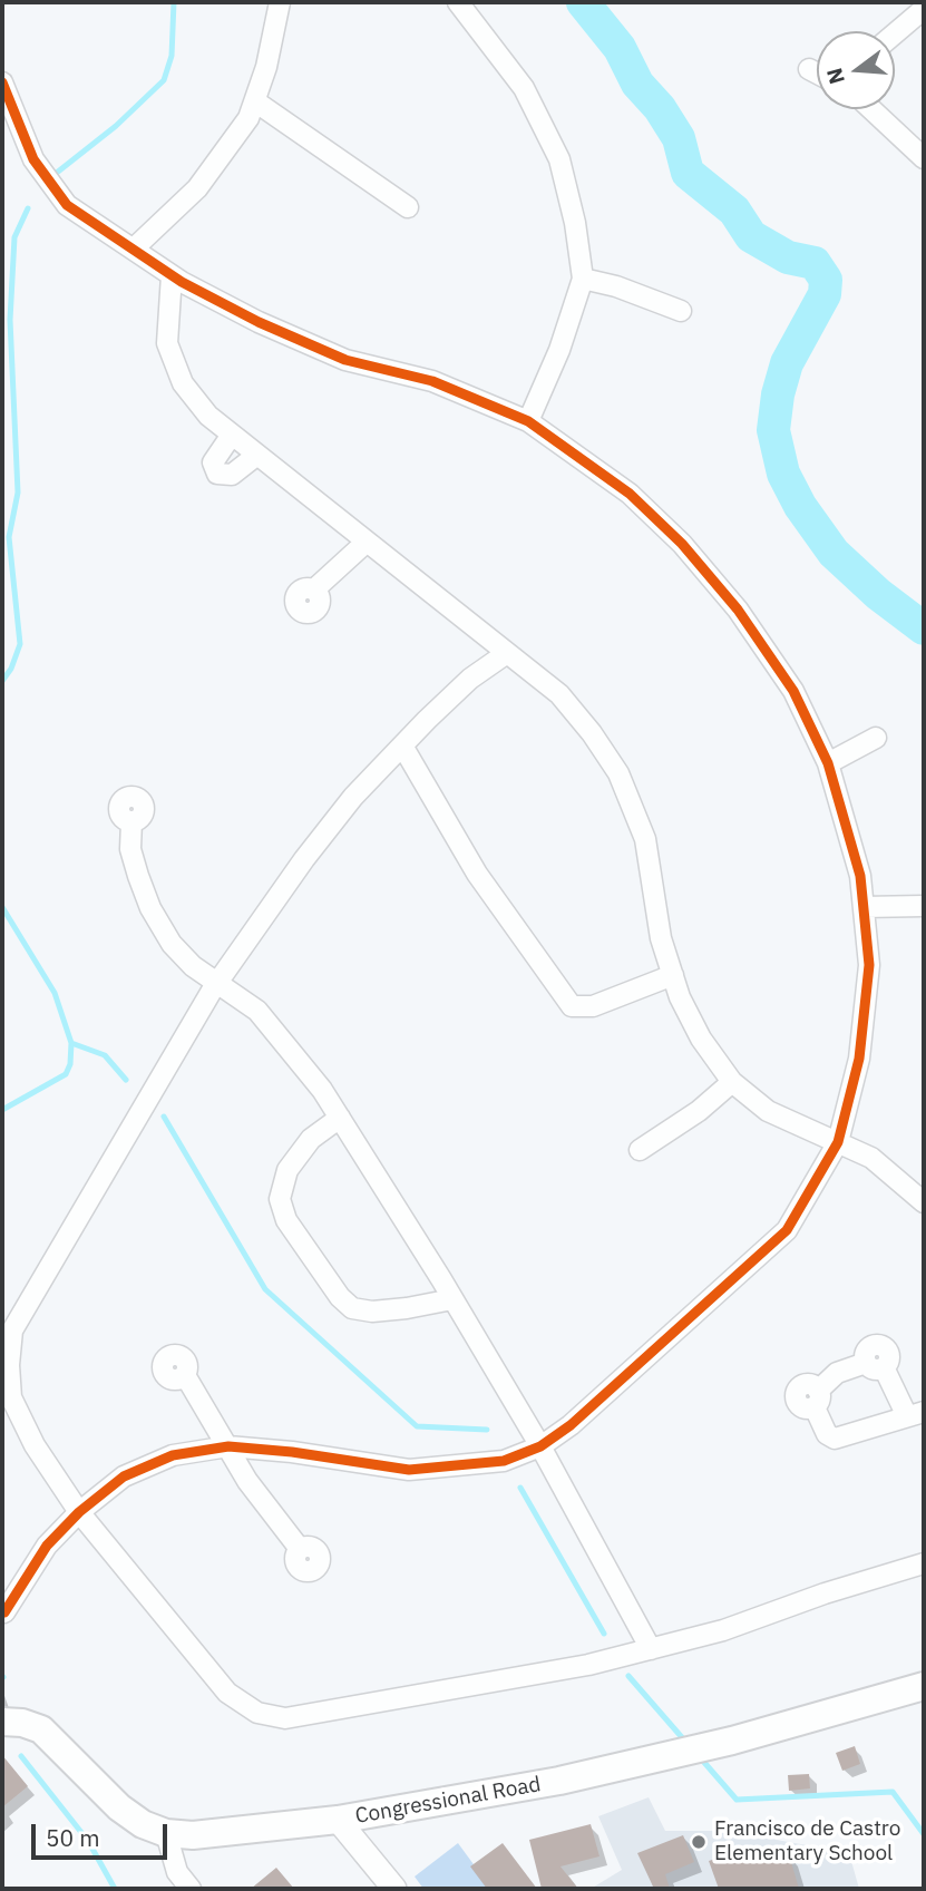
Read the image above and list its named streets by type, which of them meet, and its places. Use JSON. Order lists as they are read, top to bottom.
{
  "streets": {
    "main road": ["Congressional Road"]
  },
  "places": ["Francisco de Castro Elementary School"],
  "scale_bar": "50 m",
  "north": "left"
}
